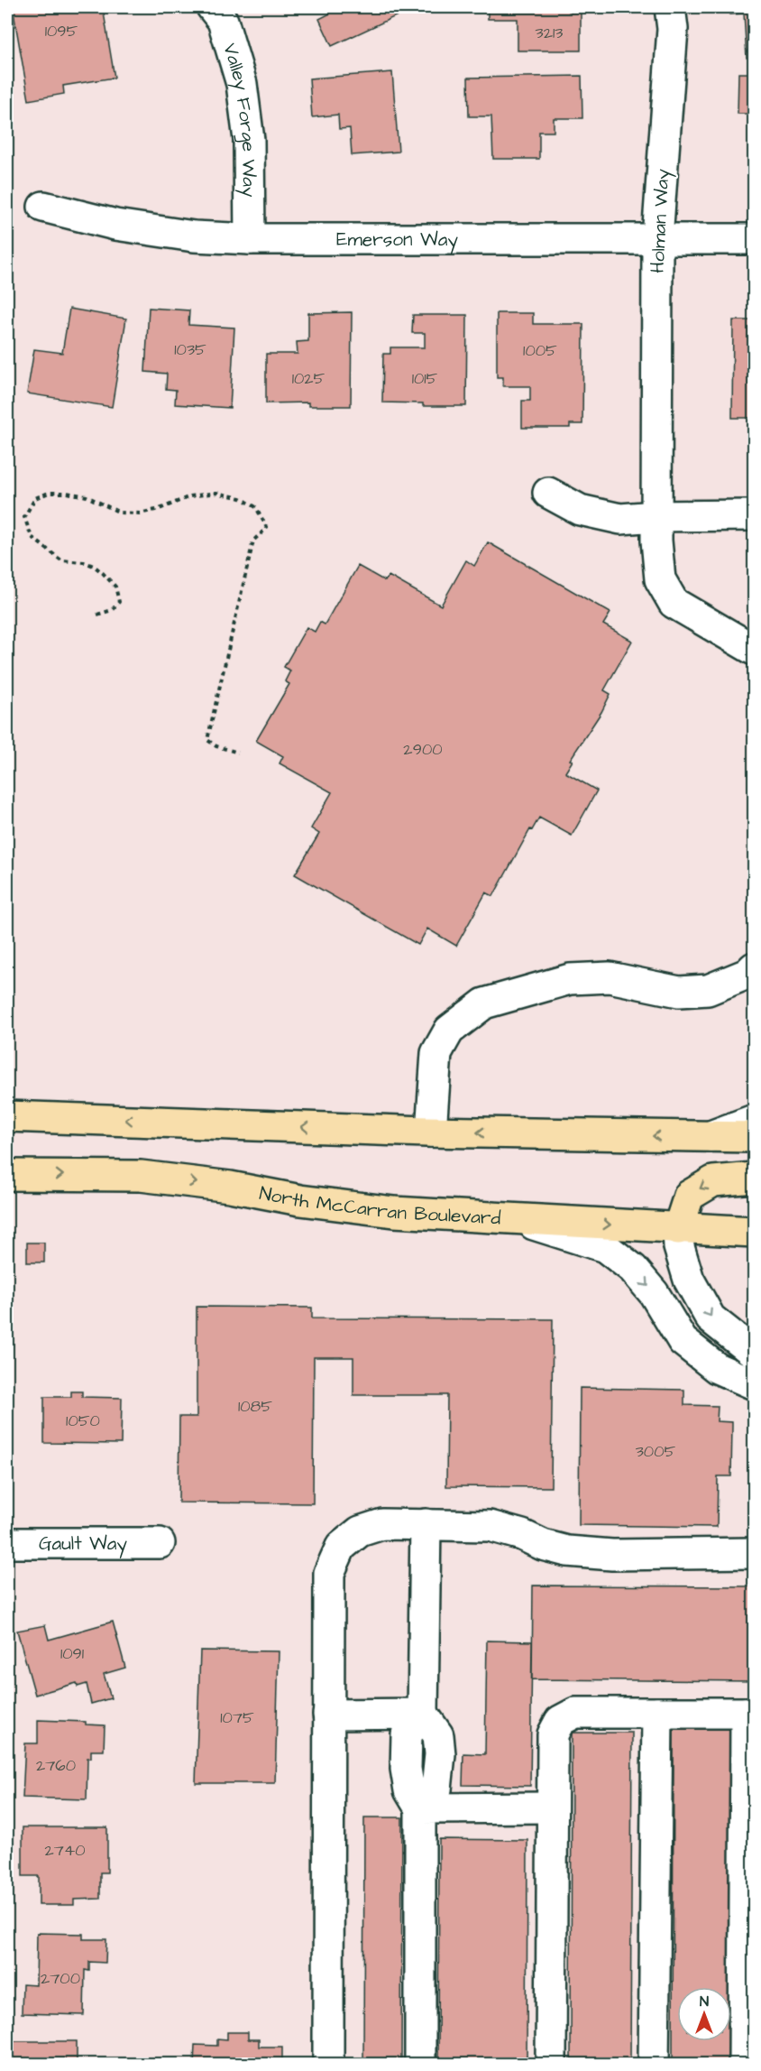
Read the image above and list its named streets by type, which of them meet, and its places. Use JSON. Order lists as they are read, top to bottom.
{
  "streets": {
    "main road": ["North McCarran Boulevard"],
    "street": [
      "Valley Forge Way",
      "Holman Way",
      "Emerson Way",
      "Gault Way"
    ]
  },
  "crossings": [
    ["Valley Forge Way", "Emerson Way"],
    ["Holman Way", "Emerson Way"]
  ],
  "house_numbers": [
    "1095",
    "3213",
    "1035",
    "1005",
    "1025",
    "1015",
    "2900",
    "1085",
    "1050",
    "3005",
    "1091",
    "1075",
    "2760",
    "2740",
    "2700"
  ],
  "north": "top"
}
